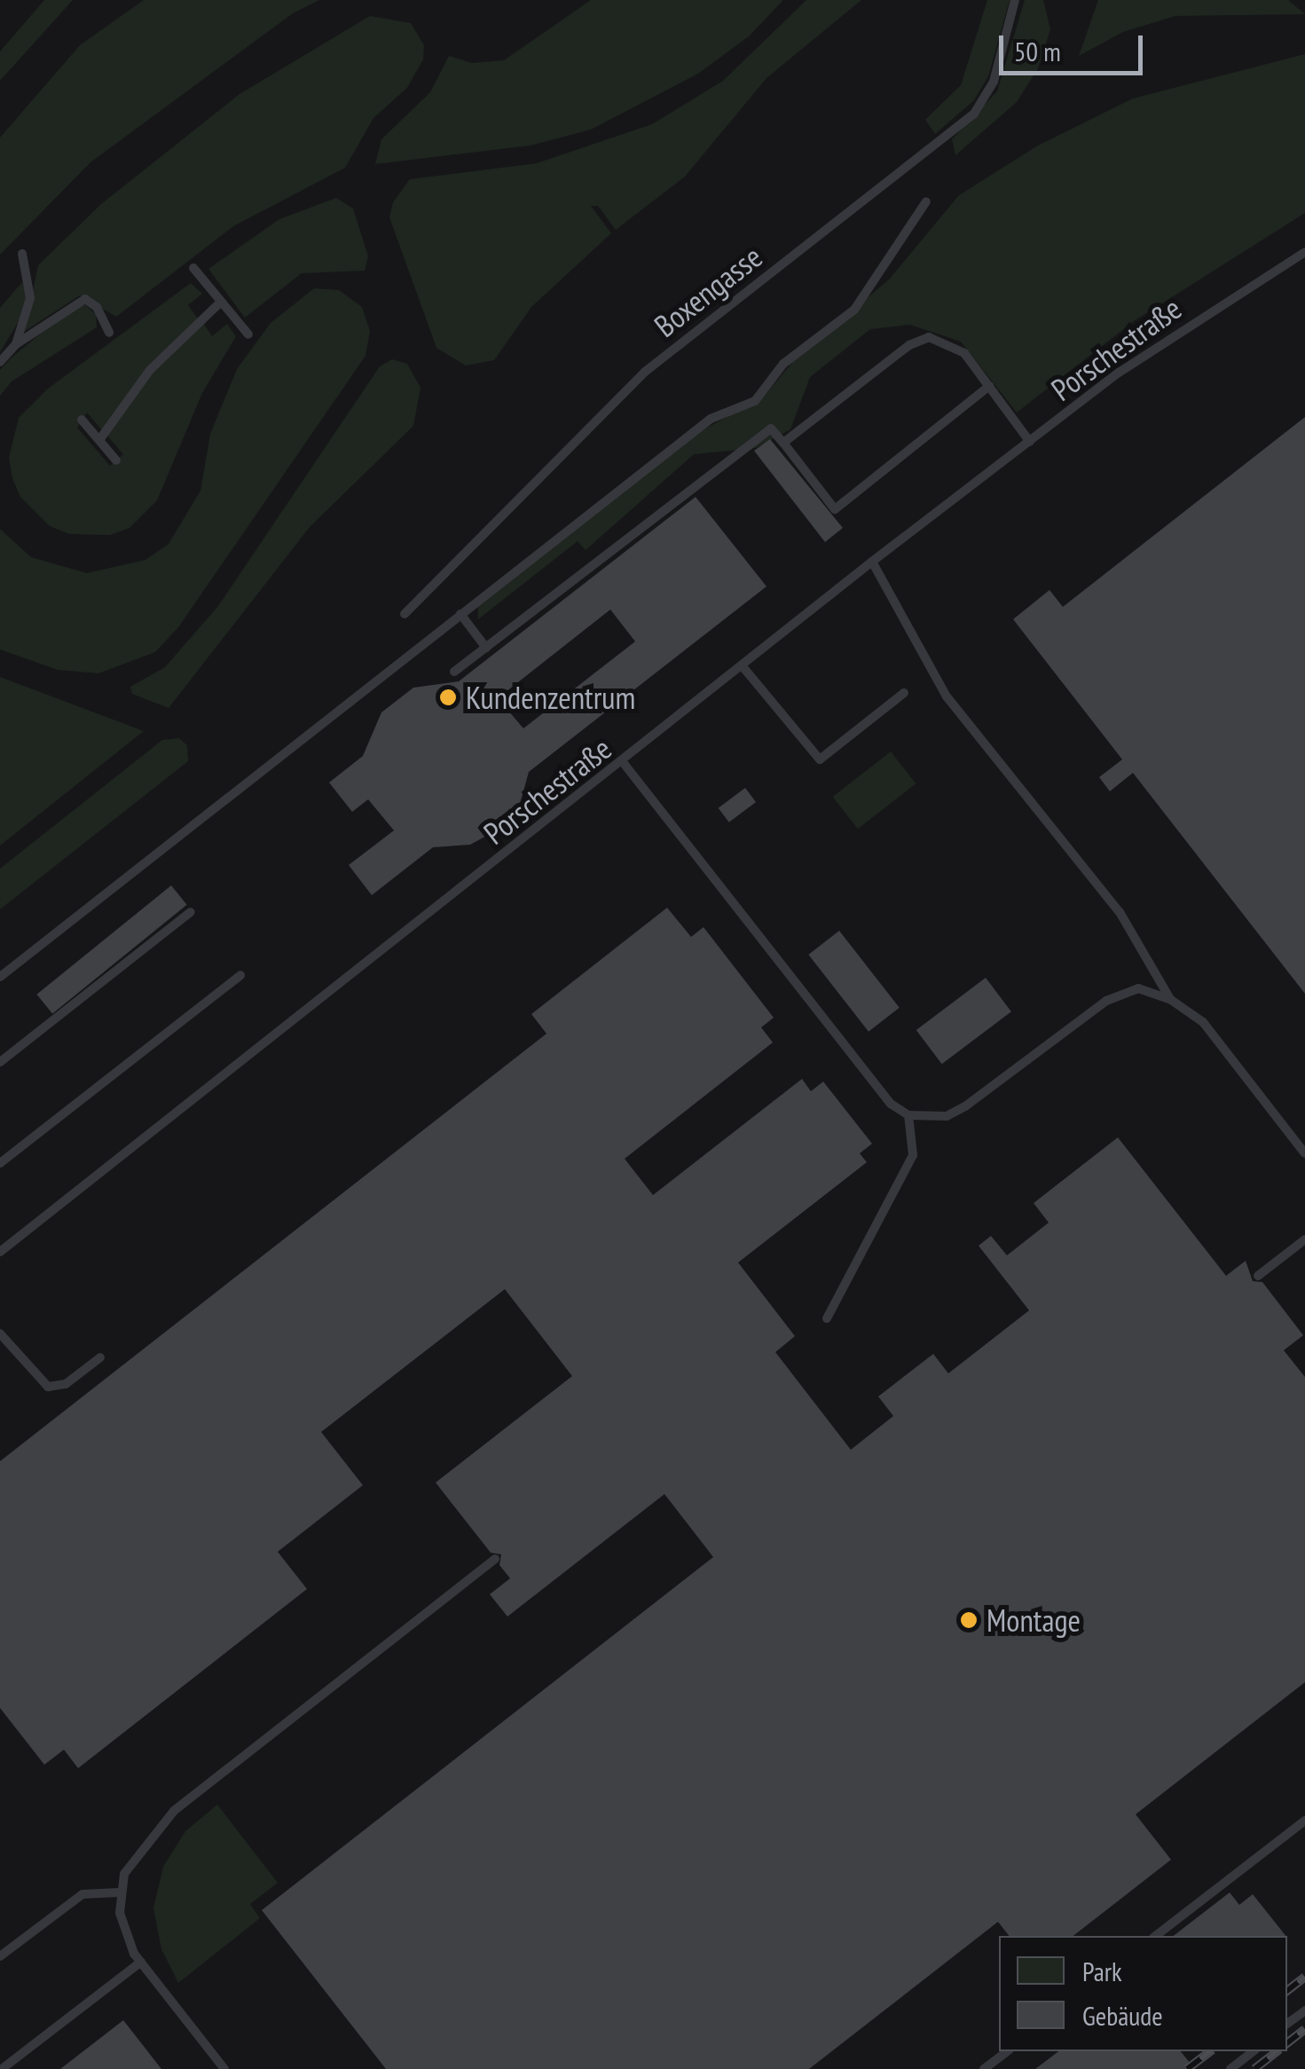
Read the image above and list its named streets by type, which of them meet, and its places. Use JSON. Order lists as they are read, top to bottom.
{
  "streets": {
    "lane": ["Boxengasse", "Porschestraße"]
  },
  "places": ["Kundenzentrum", "Montage"],
  "legend": ["Park", "Gebäude"],
  "scale_bar": "50 m"
}
